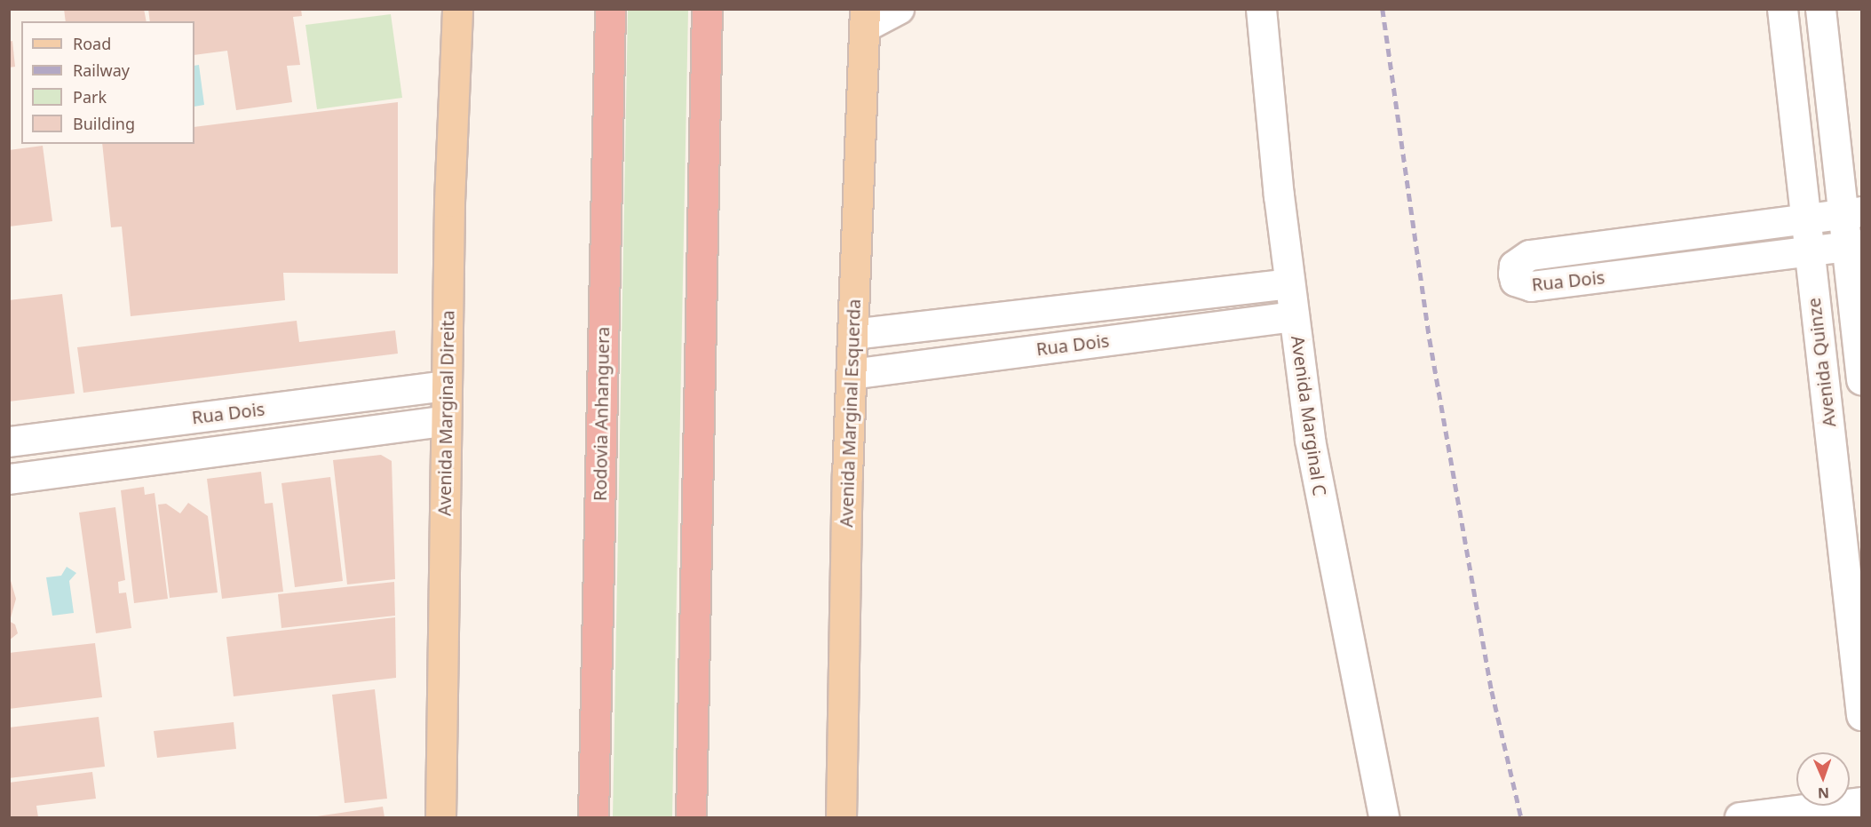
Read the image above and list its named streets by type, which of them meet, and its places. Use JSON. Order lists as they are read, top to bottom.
{
  "streets": {
    "highway": ["Rodovia Anhanguera"],
    "main road": ["Avenida Marginal Direita", "Avenida Marginal Esquerda"],
    "street": ["Rua Dois", "Avenida Quinze", "Avenida Marginal C"]
  },
  "crossings": [
    ["Rua Dois", "Avenida Quinze"],
    ["Rua Dois", "Avenida Marginal Direita"],
    ["Rua Dois", "Avenida Marginal Esquerda"],
    ["Rua Dois", "Avenida Marginal C"]
  ],
  "legend": [
    "Road",
    "Railway",
    "Park",
    "Building"
  ],
  "north": "bottom"
}
